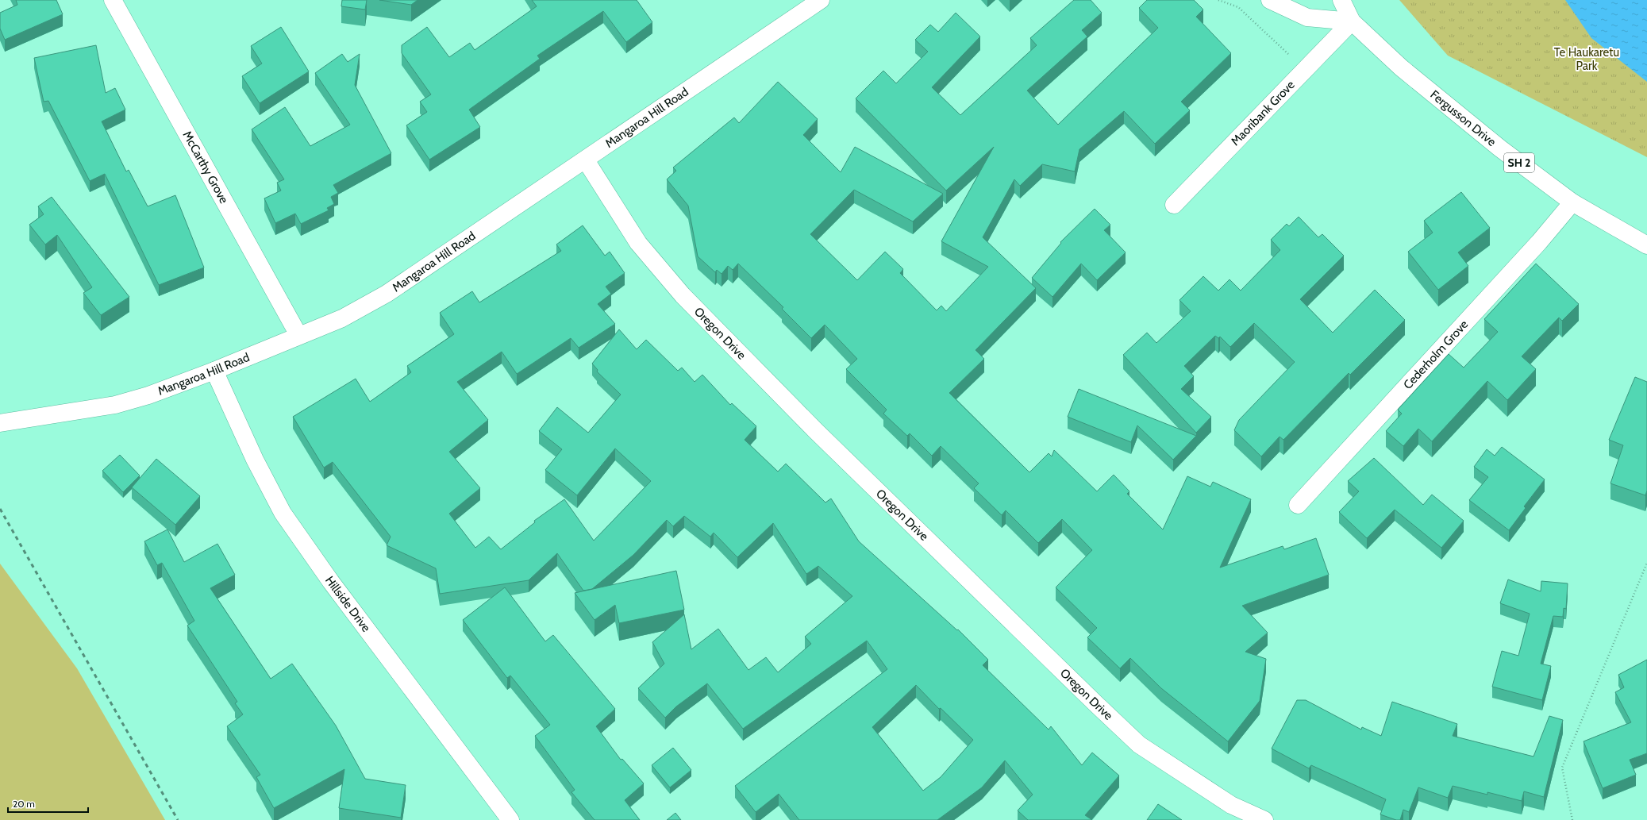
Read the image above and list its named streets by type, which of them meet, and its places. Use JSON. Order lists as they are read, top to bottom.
{
  "streets": {
    "main road": [
      "Maoribank Grove",
      "Mangaroa Hill Road",
      "Fergusson Drive",
      "SH 2",
      "McCarthy Grove",
      "Oregon Drive",
      "Cederholm Grove",
      "Hillside Drive"
    ]
  },
  "crossings": [
    ["Maoribank Grove", "Fergusson Drive"],
    ["Mangaroa Hill Road", "McCarthy Grove"],
    ["Mangaroa Hill Road", "Oregon Drive"],
    ["Mangaroa Hill Road", "Hillside Drive"],
    ["Fergusson Drive", "Cederholm Grove"]
  ],
  "parks": ["Te Haukaretu Park"],
  "scale_bar": "20 m"
}
